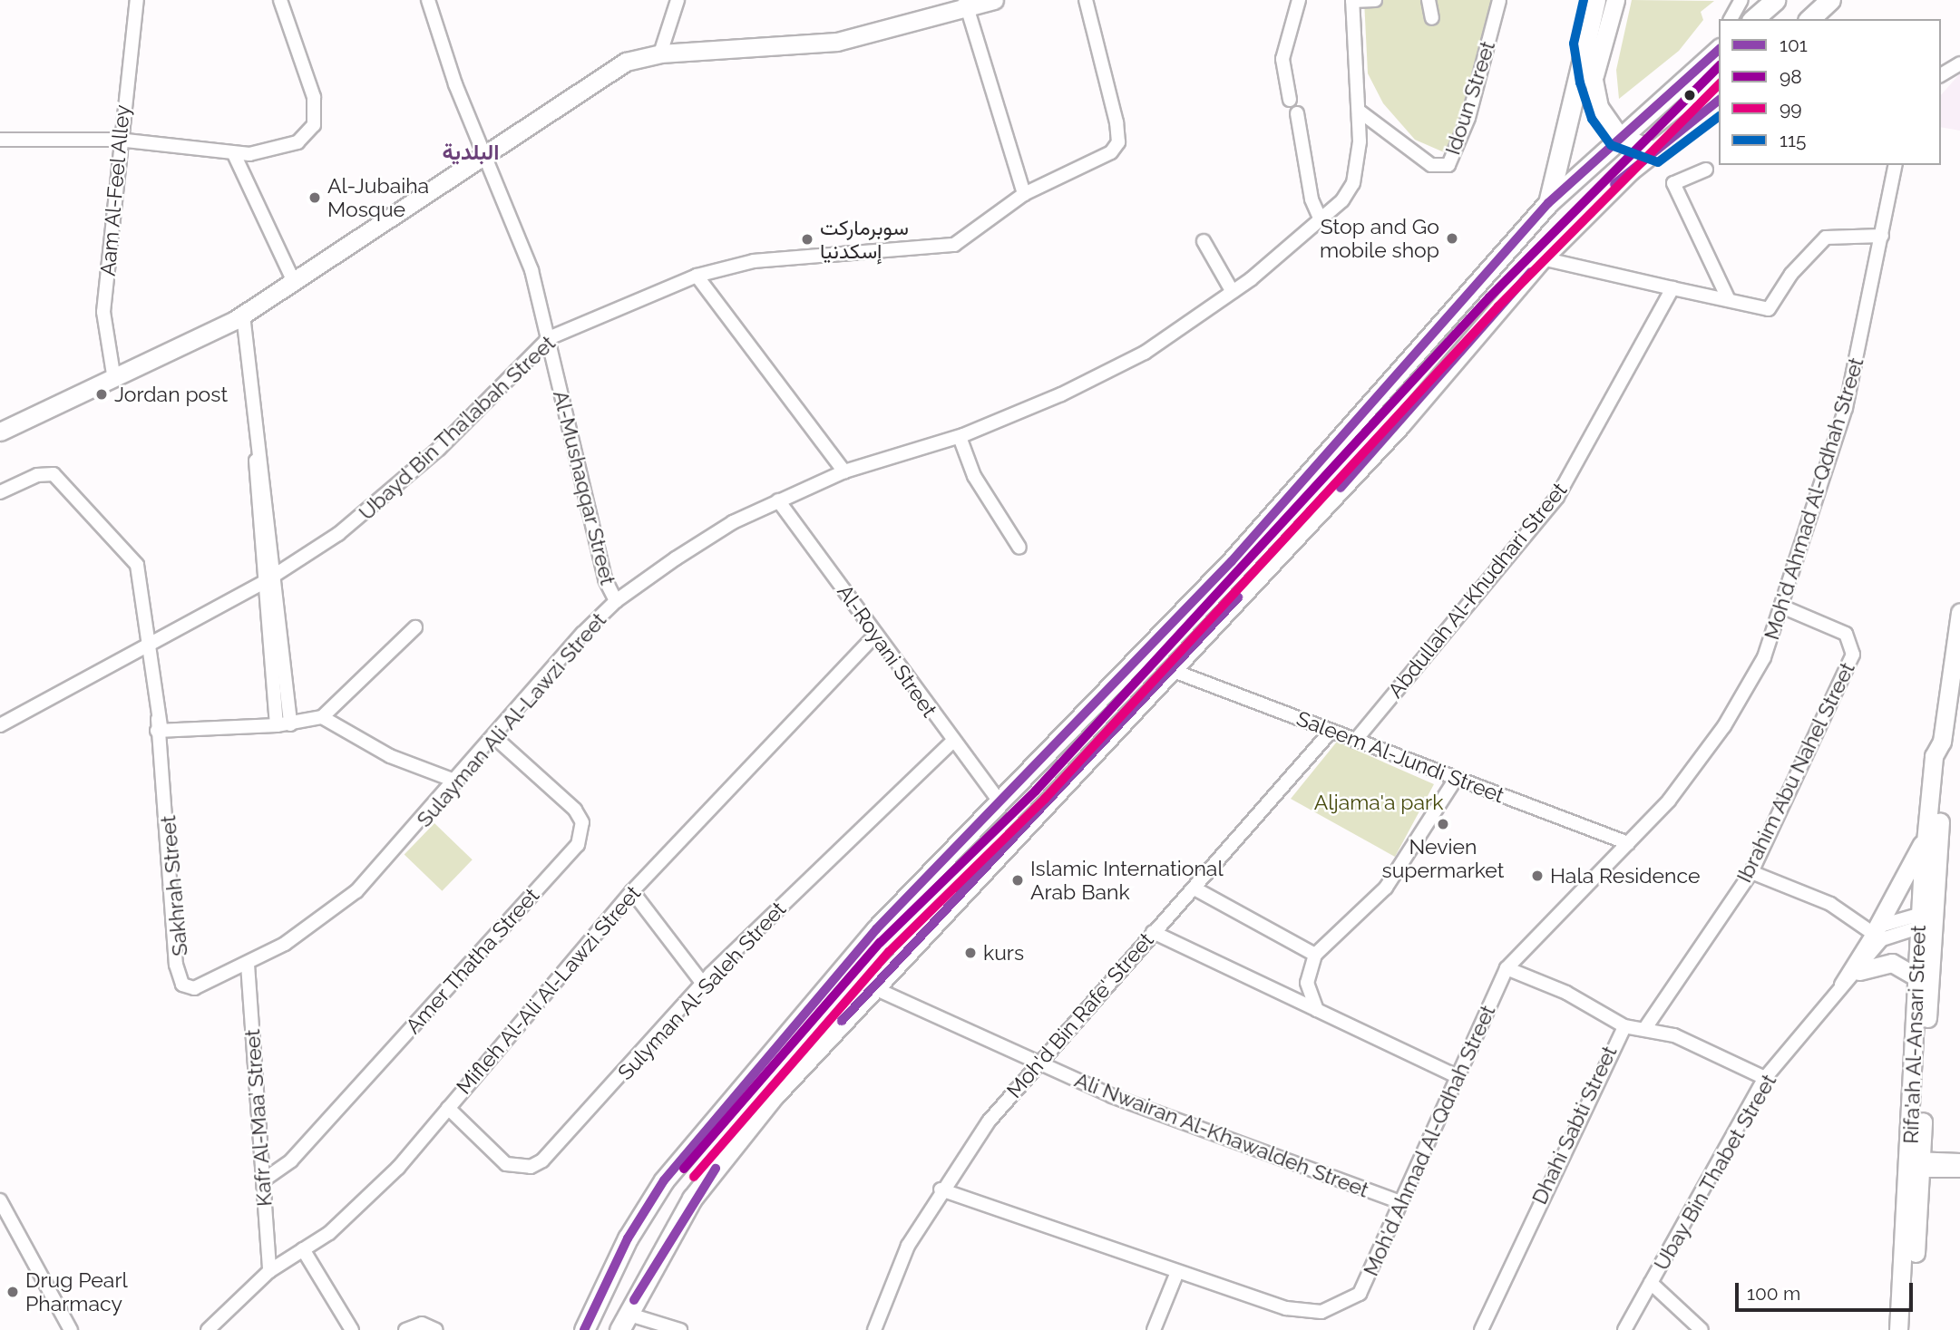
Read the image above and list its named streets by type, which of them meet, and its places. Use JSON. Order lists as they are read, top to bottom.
{
  "streets": {
    "street": [
      "Idoun Street",
      "Aam Al-Feel Alley",
      "Ubayd Bin Tha’labah Street",
      "Al-Mushaqqar Street",
      "Moh'd Ahmad Al-Qdhah Street",
      "Abdullah Al-Khudhari Street",
      "Al-Royani Street",
      "Sulayman Ali Al-Lawzi Street",
      "Saleem Al-Jundi Street",
      "Ibrahim Abu Nahel Street",
      "Sakhrah Street",
      "Amer Thatha Street",
      "Mifleh Al-Ali Al-Lawzi Street",
      "Sulyman Al-Saleh Street",
      "Moh'd Bin Rafe' Street",
      "Rifa'ah Al-Ansari Street",
      "Kafr Al-Maa’ Street",
      "Dhahi Sabti Street",
      "Ali Nwairan Al-Khawaldeh Street",
      "Ubay Bin Thabet Street"
    ]
  },
  "crossings": [
    ["Idoun Street", "Sulayman Ali Al-Lawzi Street"],
    ["Ubayd Bin Tha’labah Street", "Al-Mushaqqar Street"],
    ["Ubayd Bin Tha’labah Street", "Sakhrah Street"],
    ["Al-Mushaqqar Street", "Sulayman Ali Al-Lawzi Street"],
    ["Moh'd Ahmad Al-Qdhah Street", "Saleem Al-Jundi Street"],
    ["Moh'd Ahmad Al-Qdhah Street", "Ibrahim Abu Nahel Street"],
    ["Moh'd Ahmad Al-Qdhah Street", "Moh'd Bin Rafe' Street"],
    ["Moh'd Ahmad Al-Qdhah Street", "Ali Nwairan Al-Khawaldeh Street"],
    ["Abdullah Al-Khudhari Street", "Saleem Al-Jundi Street"],
    ["Al-Royani Street", "Sulayman Ali Al-Lawzi Street"],
    ["Al-Royani Street", "Mifleh Al-Ali Al-Lawzi Street"],
    ["Al-Royani Street", "Sulyman Al-Saleh Street"],
    ["Sulayman Ali Al-Lawzi Street", "Sakhrah Street"],
    ["Sulayman Ali Al-Lawzi Street", "Amer Thatha Street"],
    ["Sulayman Ali Al-Lawzi Street", "Kafr Al-Maa’ Street"],
    ["Saleem Al-Jundi Street", "Moh'd Bin Rafe' Street"],
    ["Ibrahim Abu Nahel Street", "Dhahi Sabti Street"],
    ["Amer Thatha Street", "Kafr Al-Maa’ Street"],
    ["Mifleh Al-Ali Al-Lawzi Street", "Sulyman Al-Saleh Street"],
    ["Mifleh Al-Ali Al-Lawzi Street", "Kafr Al-Maa’ Street"],
    ["Moh'd Bin Rafe' Street", "Ali Nwairan Al-Khawaldeh Street"],
    ["Rifa'ah Al-Ansari Street", "Ubay Bin Thabet Street"],
    ["Dhahi Sabti Street", "Ubay Bin Thabet Street"]
  ],
  "districts": ["البلدية"],
  "parks": ["Aljama'a park"],
  "places": [
    "Al-Jubaiha Mosque",
    "Stop and Go mobile shop",
    "سوبرماركت إسكدنيا",
    "Jordan post",
    "Nevien supermarket",
    "Hala Residence",
    "Islamic International Arab Bank",
    "kurs",
    "Drug Pearl Pharmacy"
  ],
  "lines": [
    "transit line 115",
    "transit line 101",
    "transit line 98",
    "transit line 99"
  ],
  "legend": [
    "101",
    "98",
    "99",
    "115"
  ],
  "scale_bar": "100 m"
}
